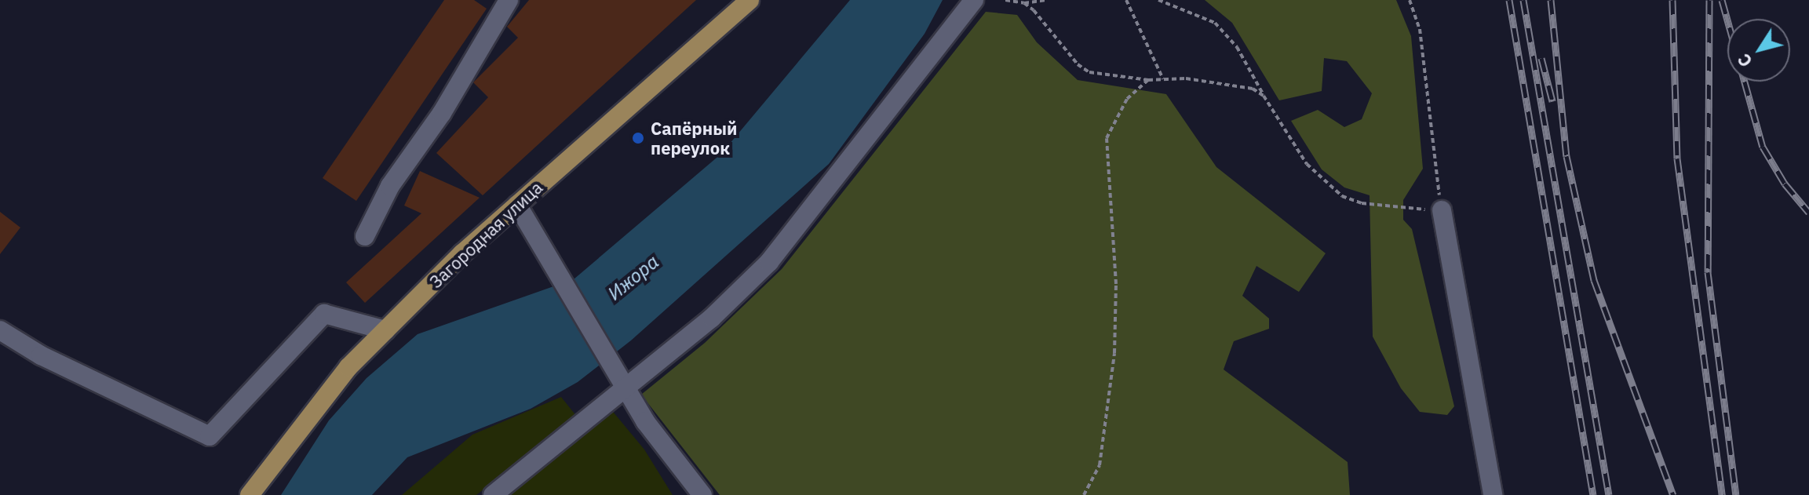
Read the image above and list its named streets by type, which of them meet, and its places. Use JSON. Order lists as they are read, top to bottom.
{
  "streets": {
    "main road": ["Загородная улица"]
  },
  "water": ["Ижора"],
  "places": ["Сапёрный переулок"],
  "north": "bottom left"
}
